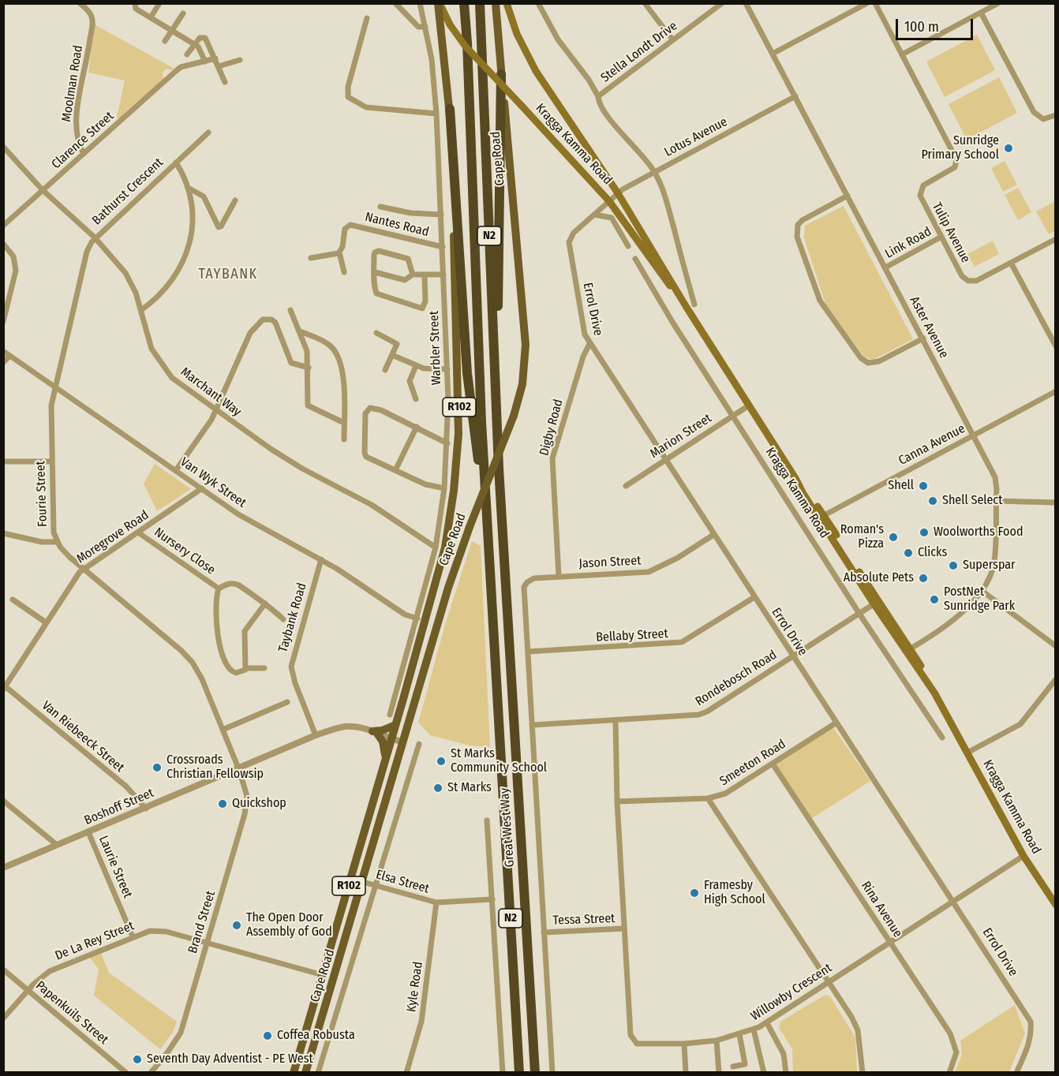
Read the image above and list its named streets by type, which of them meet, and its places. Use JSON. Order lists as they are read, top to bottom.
{
  "streets": {
    "highway": ["N2", "Great West Way"],
    "main road": ["Kragga Kamma Road", "Cape Road", "R102"],
    "street": [
      "Stella Londt Drive",
      "Moolman Road",
      "Lotus Avenue",
      "Clarence Street",
      "Bathurst Crescent",
      "Nantes Road",
      "Tulip Avenue",
      "Link Road",
      "Errol Drive",
      "Aster Avenue",
      "Warbler Street",
      "Marchant Way",
      "Digby Road",
      "Marion Street",
      "Canna Avenue",
      "Van Wyk Street",
      "Fourie Street",
      "Moregrove Road",
      "Nursery Close",
      "Jason Street",
      "Taybank Road",
      "Bellaby Street",
      "Rondebosch Road",
      "Van Riebeeck Street",
      "Smeeton Road",
      "Boshoff Street",
      "Laurie Street",
      "Elsa Street",
      "Rina Avenue",
      "Tessa Street",
      "Brand Street",
      "De La Rey Street",
      "Kyle Road",
      "Willowby Crescent",
      "Papenkuils Street"
    ]
  },
  "crossings": [
    ["Stella Londt Drive", "Lotus Avenue"],
    ["Moolman Road", "Clarence Street"],
    ["Lotus Avenue", "Kragga Kamma Road"],
    ["Lotus Avenue", "Errol Drive"],
    ["Lotus Avenue", "Aster Avenue"],
    ["Clarence Street", "Marchant Way"],
    ["Kragga Kamma Road", "Cape Road"],
    ["Kragga Kamma Road", "Errol Drive"],
    ["Kragga Kamma Road", "Aster Avenue"],
    ["Kragga Kamma Road", "Marion Street"],
    ["Kragga Kamma Road", "Canna Avenue"],
    ["Kragga Kamma Road", "Rondebosch Road"],
    ["Kragga Kamma Road", "Willowby Crescent"],
    ["Cape Road", "Boshoff Street"],
    ["Cape Road", "Elsa Street"],
    ["Cape Road", "De La Rey Street"],
    ["Bathurst Crescent", "Marchant Way"],
    ["Bathurst Crescent", "Fourie Street"],
    ["Nantes Road", "Warbler Street"],
    ["Tulip Avenue", "Link Road"],
    ["N2", "Great West Way"],
    ["Link Road", "Aster Avenue"],
    ["Errol Drive", "Digby Road"],
    ["Errol Drive", "Marion Street"],
    ["Errol Drive", "Jason Street"],
    ["Errol Drive", "Bellaby Street"],
    ["Errol Drive", "Rondebosch Road"],
    ["Errol Drive", "Smeeton Road"],
    ["Errol Drive", "Willowby Crescent"],
    ["Aster Avenue", "Canna Avenue"],
    ["Warbler Street", "Marchant Way"],
    ["Warbler Street", "Van Wyk Street"],
    ["Marchant Way", "Fourie Street"],
    ["Digby Road", "Jason Street"],
    ["Van Wyk Street", "Fourie Street"],
    ["Van Wyk Street", "Moregrove Road"],
    ["Van Wyk Street", "Taybank Road"],
    ["Fourie Street", "Moregrove Road"],
    ["Fourie Street", "Boshoff Street"],
    ["Fourie Street", "Brand Street"],
    ["Moregrove Road", "Nursery Close"],
    ["Moregrove Road", "Van Riebeeck Street"],
    ["Jason Street", "Bellaby Street"],
    ["Taybank Road", "Boshoff Street"],
    ["Rondebosch Road", "Willowby Crescent"],
    ["Van Riebeeck Street", "Boshoff Street"],
    ["Smeeton Road", "Rina Avenue"],
    ["Smeeton Road", "Willowby Crescent"],
    ["Boshoff Street", "Laurie Street"],
    ["Boshoff Street", "Brand Street"],
    ["Great West Way", "Elsa Street"],
    ["Laurie Street", "De La Rey Street"],
    ["Elsa Street", "Kyle Road"],
    ["Rina Avenue", "Willowby Crescent"],
    ["Tessa Street", "Willowby Crescent"],
    ["Brand Street", "De La Rey Street"],
    ["De La Rey Street", "Papenkuils Street"]
  ],
  "districts": ["TAYBANK"],
  "places": [
    "Sunridge Primary School",
    "Shell",
    "Shell Select",
    "Woolworths Food",
    "Roman's Pizza",
    "Clicks",
    "Superspar",
    "Absolute Pets",
    "PostNet Sunridge Park",
    "St Marks Community School",
    "Crossroads Christian Fellowsip",
    "St Marks",
    "Quickshop",
    "Framesby High School",
    "The Open Door Assembly of God",
    "Coffea Robusta",
    "Seventh Day Adventist - PE West"
  ],
  "scale_bar": "100 m"
}
